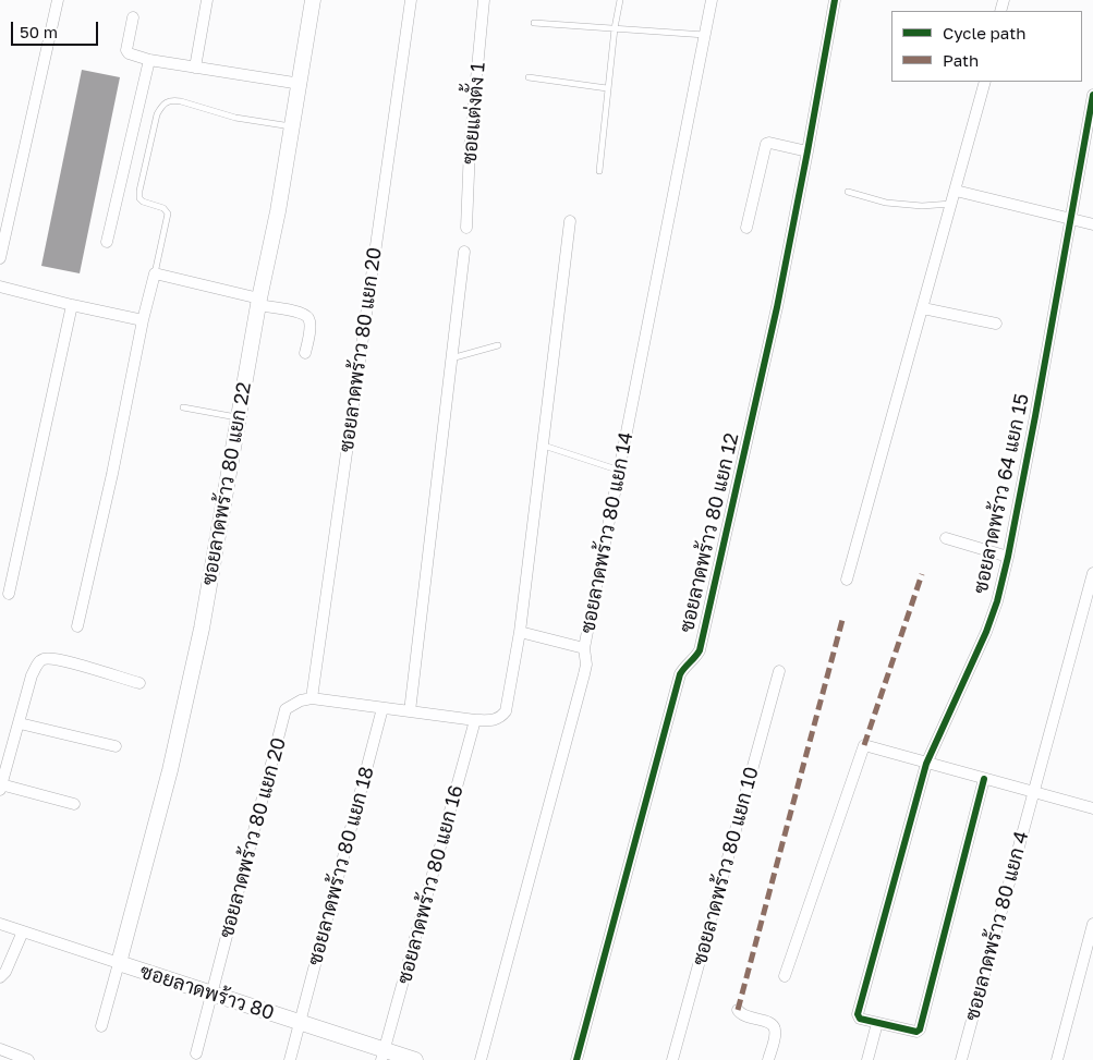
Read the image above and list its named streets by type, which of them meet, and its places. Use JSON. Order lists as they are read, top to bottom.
{
  "streets": {
    "street": [
      "ซอยแต่งตั้ง 1",
      "ซอยลาดพร้าว 80 แยก 20",
      "ซอยลาดพร้าว 80 แยก 22",
      "ซอยลาดพร้าว 64 แยก 15",
      "ซอยลาดพร้าว 80 แยก 14",
      "ซอยลาดพร้าว 80 แยก 12",
      "ซอยลาดพร้าว 80 แยก 18",
      "ซอยลาดพร้าว 80 แยก 10",
      "ซอยลาดพร้าว 80 แยก 16",
      "ซอยลาดพร้าว 80 แยก 4",
      "ซอยลาดพร้าว 80"
    ]
  },
  "crossings": [
    ["ซอยลาดพร้าว 80 แยก 20", "ซอยลาดพร้าว 80"],
    ["ซอยลาดพร้าว 80 แยก 22", "ซอยลาดพร้าว 80"],
    ["ซอยลาดพร้าว 80 แยก 18", "ซอยลาดพร้าว 80"],
    ["ซอยลาดพร้าว 80 แยก 16", "ซอยลาดพร้าว 80"]
  ],
  "legend": ["Cycle path", "Path"],
  "scale_bar": "50 m"
}
